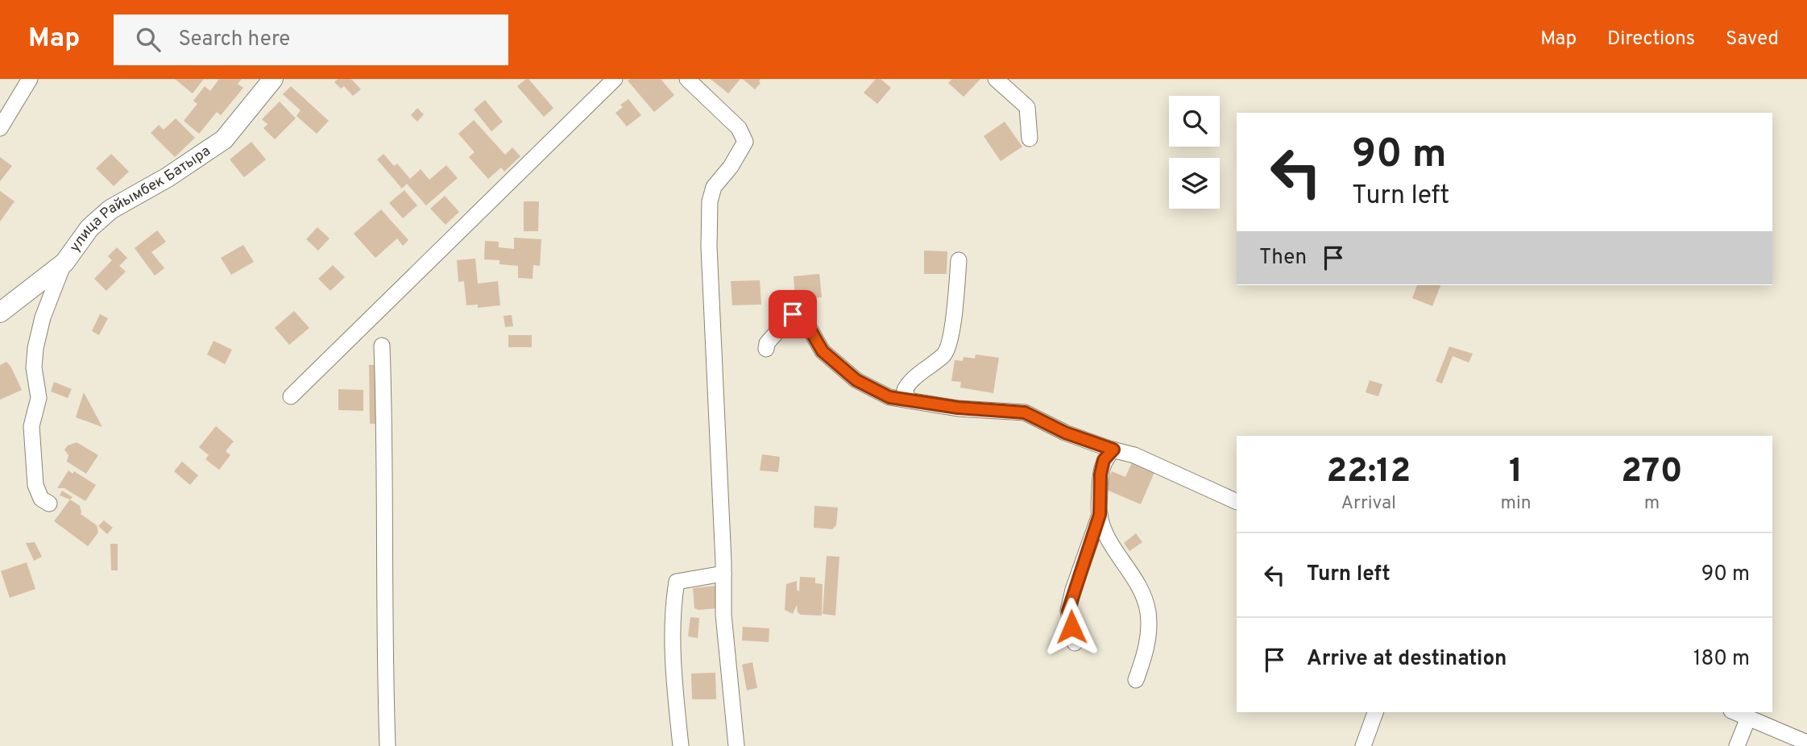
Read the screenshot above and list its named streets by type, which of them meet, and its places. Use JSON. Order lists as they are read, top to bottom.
{
  "streets": {
    "street": ["улица Райымбек Батыра"]
  },
  "page": {
    "header": "Map",
    "search": "Search here",
    "nav": ["Map", "Directions", "Saved"],
    "turn": ["90 m", "Turn left"],
    "then": "Then",
    "eta": [
      "22:12",
      "Arrival",
      "1",
      "min",
      "270",
      "m"
    ],
    "list": [
      {
        "name": "Turn left",
        "value": "90 m"
      },
      {
        "name": "Arrive at destination",
        "value": "180 m"
      }
    ]
  }
}
